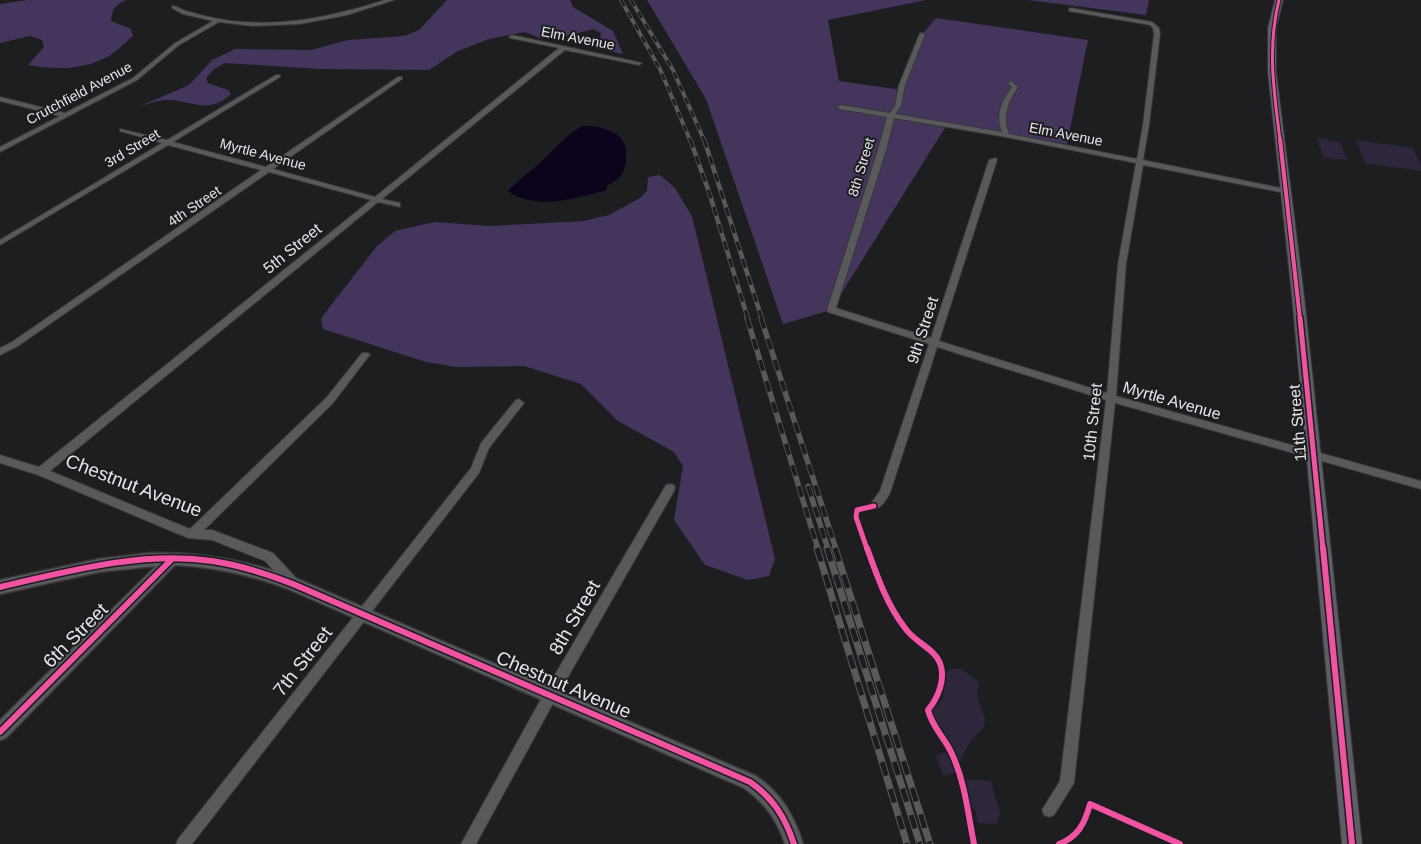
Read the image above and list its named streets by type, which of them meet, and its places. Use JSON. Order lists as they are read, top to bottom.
{
  "streets": {
    "main road": ["11th Street"],
    "street": [
      "Elm Avenue",
      "Crutchfield Avenue",
      "3rd Street",
      "Myrtle Avenue",
      "8th Street",
      "4th Street",
      "5th Street",
      "9th Street",
      "10th Street",
      "Chestnut Avenue",
      "6th Street",
      "7th Street"
    ]
  },
  "crossings": [
    ["Elm Avenue", "8th Street"],
    ["Elm Avenue", "5th Street"],
    ["Elm Avenue", "10th Street"],
    ["Elm Avenue", "11th Street"],
    ["3rd Street", "Myrtle Avenue"],
    ["Myrtle Avenue", "8th Street"],
    ["Myrtle Avenue", "4th Street"],
    ["Myrtle Avenue", "5th Street"],
    ["Myrtle Avenue", "9th Street"],
    ["Myrtle Avenue", "10th Street"],
    ["Myrtle Avenue", "11th Street"],
    ["8th Street", "Chestnut Avenue"],
    ["5th Street", "Chestnut Avenue"],
    ["Chestnut Avenue", "7th Street"]
  ]
}
